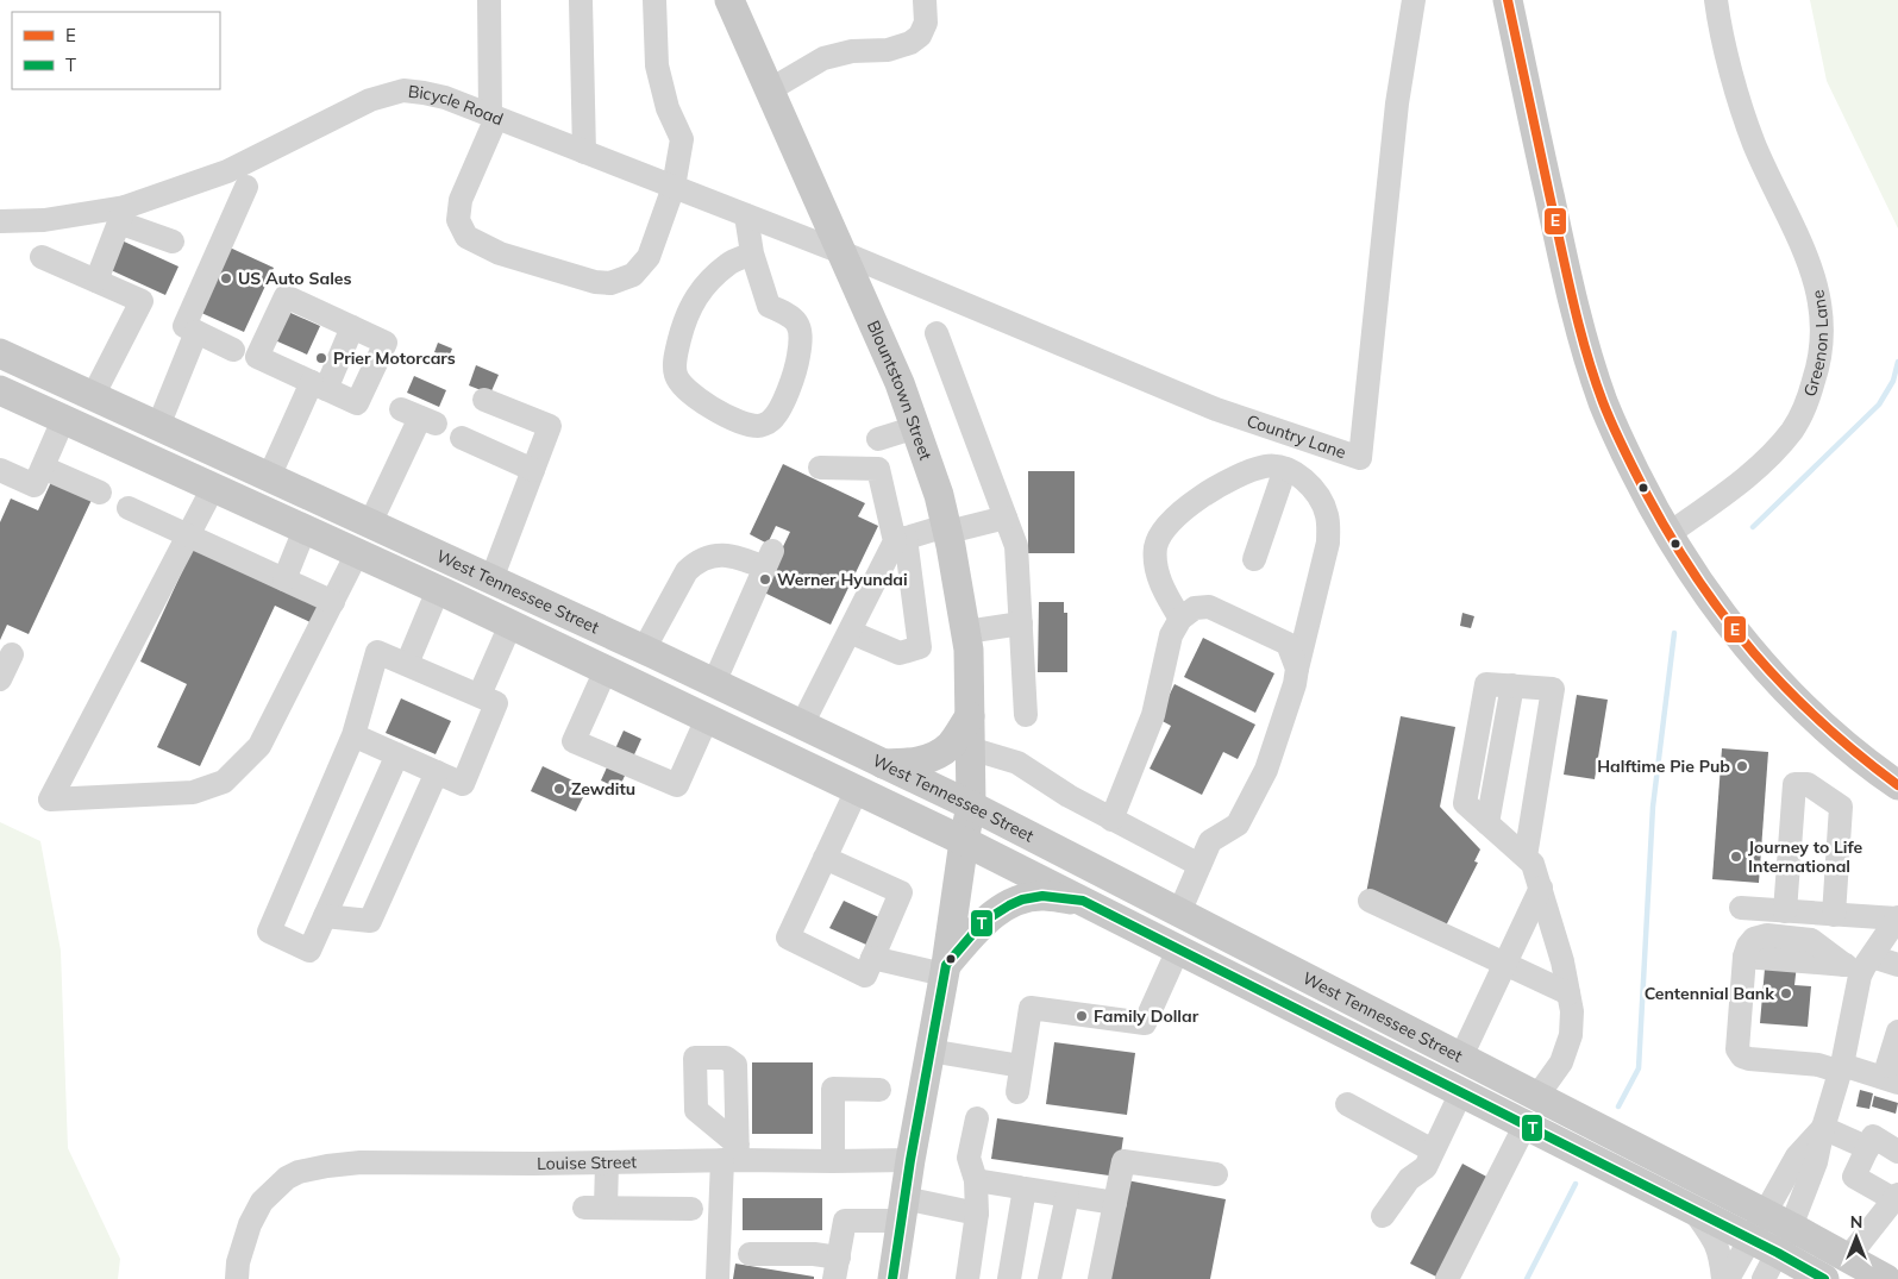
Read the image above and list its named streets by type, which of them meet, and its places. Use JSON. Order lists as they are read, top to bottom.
{
  "streets": {
    "main road": ["Blountstown Street", "West Tennessee Street"],
    "street": [
      "Bicycle Road",
      "Greenon Lane",
      "Country Lane",
      "Louise Street"
    ]
  },
  "crossings": [
    ["Bicycle Road", "Blountstown Street"],
    ["Bicycle Road", "Country Lane"],
    ["Blountstown Street", "Country Lane"],
    ["Blountstown Street", "West Tennessee Street"],
    ["Blountstown Street", "Louise Street"]
  ],
  "places": [
    "US Auto Sales",
    "Prier Motorcars",
    "Werner Hyundai",
    "Halftime Pie Pub",
    "Zewditu",
    "Journey to Life International",
    "Centennial Bank",
    "Family Dollar"
  ],
  "lines": ["transit line E", "transit line T"],
  "legend": ["E", "T"],
  "north": "top"
}
